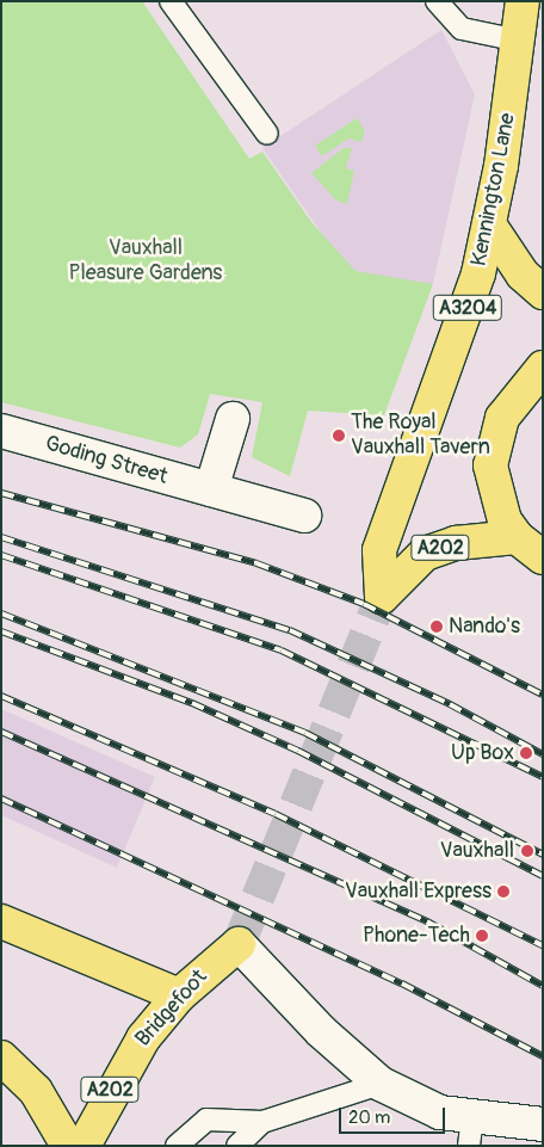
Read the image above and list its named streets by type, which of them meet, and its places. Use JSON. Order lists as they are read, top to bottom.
{
  "streets": {
    "main road": [
      "Kennington Lane",
      "A3204",
      "A202",
      "Bridgefoot"
    ],
    "street": ["Goding Street"]
  },
  "crossings": [
    ["Kennington Lane", "A3204"],
    ["Kennington Lane", "A202"]
  ],
  "parks": ["Vauxhall Pleasure Gardens"],
  "places": [
    "The Royal Vauxhall Tavern",
    "Nando's",
    "Up Box",
    "Vauxhall",
    "Vauxhall Express",
    "Phone-Tech"
  ],
  "scale_bar": "20 m"
}
